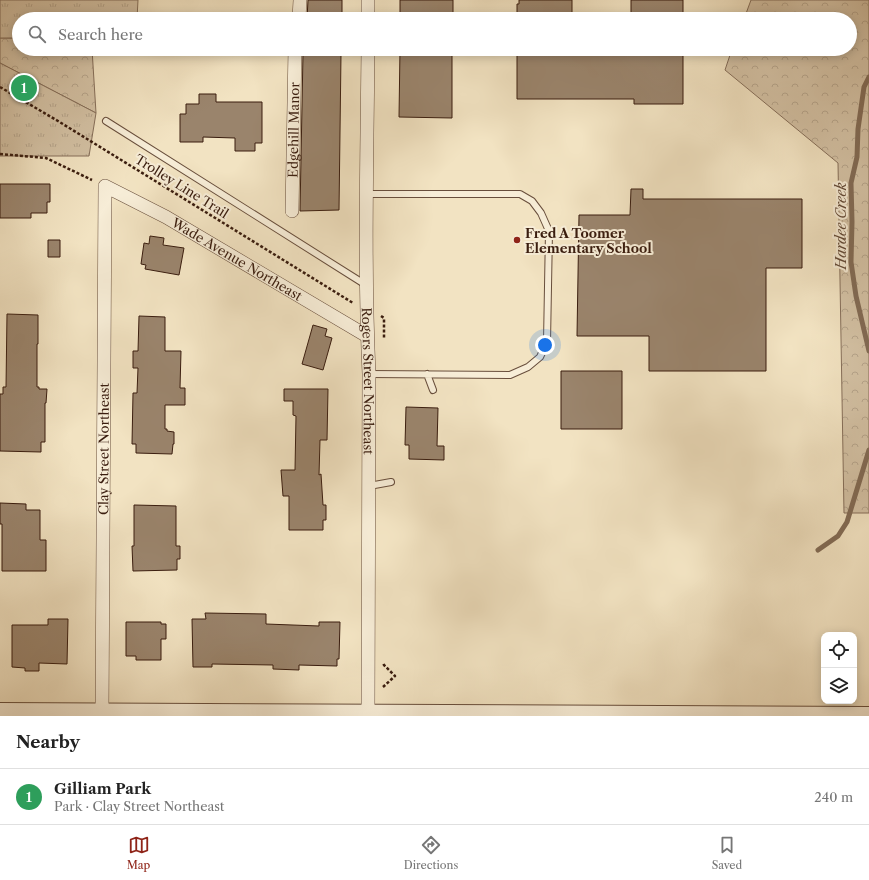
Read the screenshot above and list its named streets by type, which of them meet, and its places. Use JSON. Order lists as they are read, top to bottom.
{
  "streets": {
    "street": [
      "Edgehill Manor",
      "Wade Avenue Northeast",
      "Rogers Street Northeast",
      "Clay Street Northeast"
    ],
    "path": ["Trolley Line Trail"]
  },
  "crossings": [
    ["Wade Avenue Northeast", "Rogers Street Northeast"],
    ["Wade Avenue Northeast", "Clay Street Northeast"]
  ],
  "water": ["Hardee Creek"],
  "places": ["Fred A Toomer Elementary School"],
  "page": {
    "search": "Search here",
    "pins": "1",
    "heading": "Nearby",
    "list": [
      {
        "mark": "1",
        "name": "Gilliam Park",
        "note": "Park · Clay Street Northeast",
        "value": "240 m"
      }
    ],
    "nav": ["Map", "Directions", "Saved"]
  }
}
